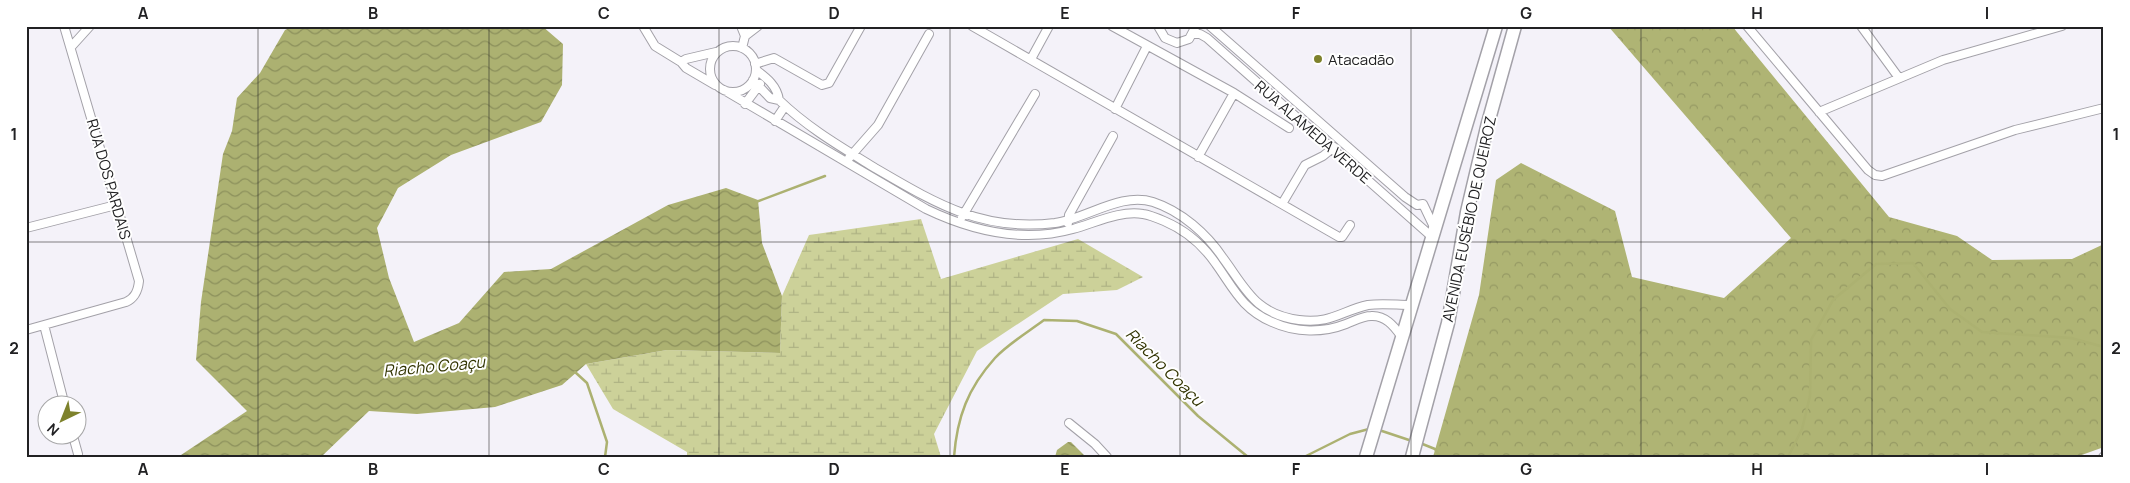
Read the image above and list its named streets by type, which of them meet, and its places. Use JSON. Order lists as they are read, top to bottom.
{
  "streets": {
    "highway": ["AVENIDA EUSÉBIO DE QUEIROZ"],
    "street": ["RUA ALAMEDA VERDE", "RUA DOS PARDAIS"]
  },
  "crossings": [
    ["RUA ALAMEDA VERDE", "AVENIDA EUSÉBIO DE QUEIROZ"]
  ],
  "water": ["Riacho Coaçu"],
  "places": ["Atacadão"],
  "north": "bottom left",
  "grid": {
    "columns": [
      "A",
      "B",
      "C",
      "D",
      "E",
      "F",
      "G",
      "H",
      "I"
    ],
    "rows": ["1", "2"]
  }
}
